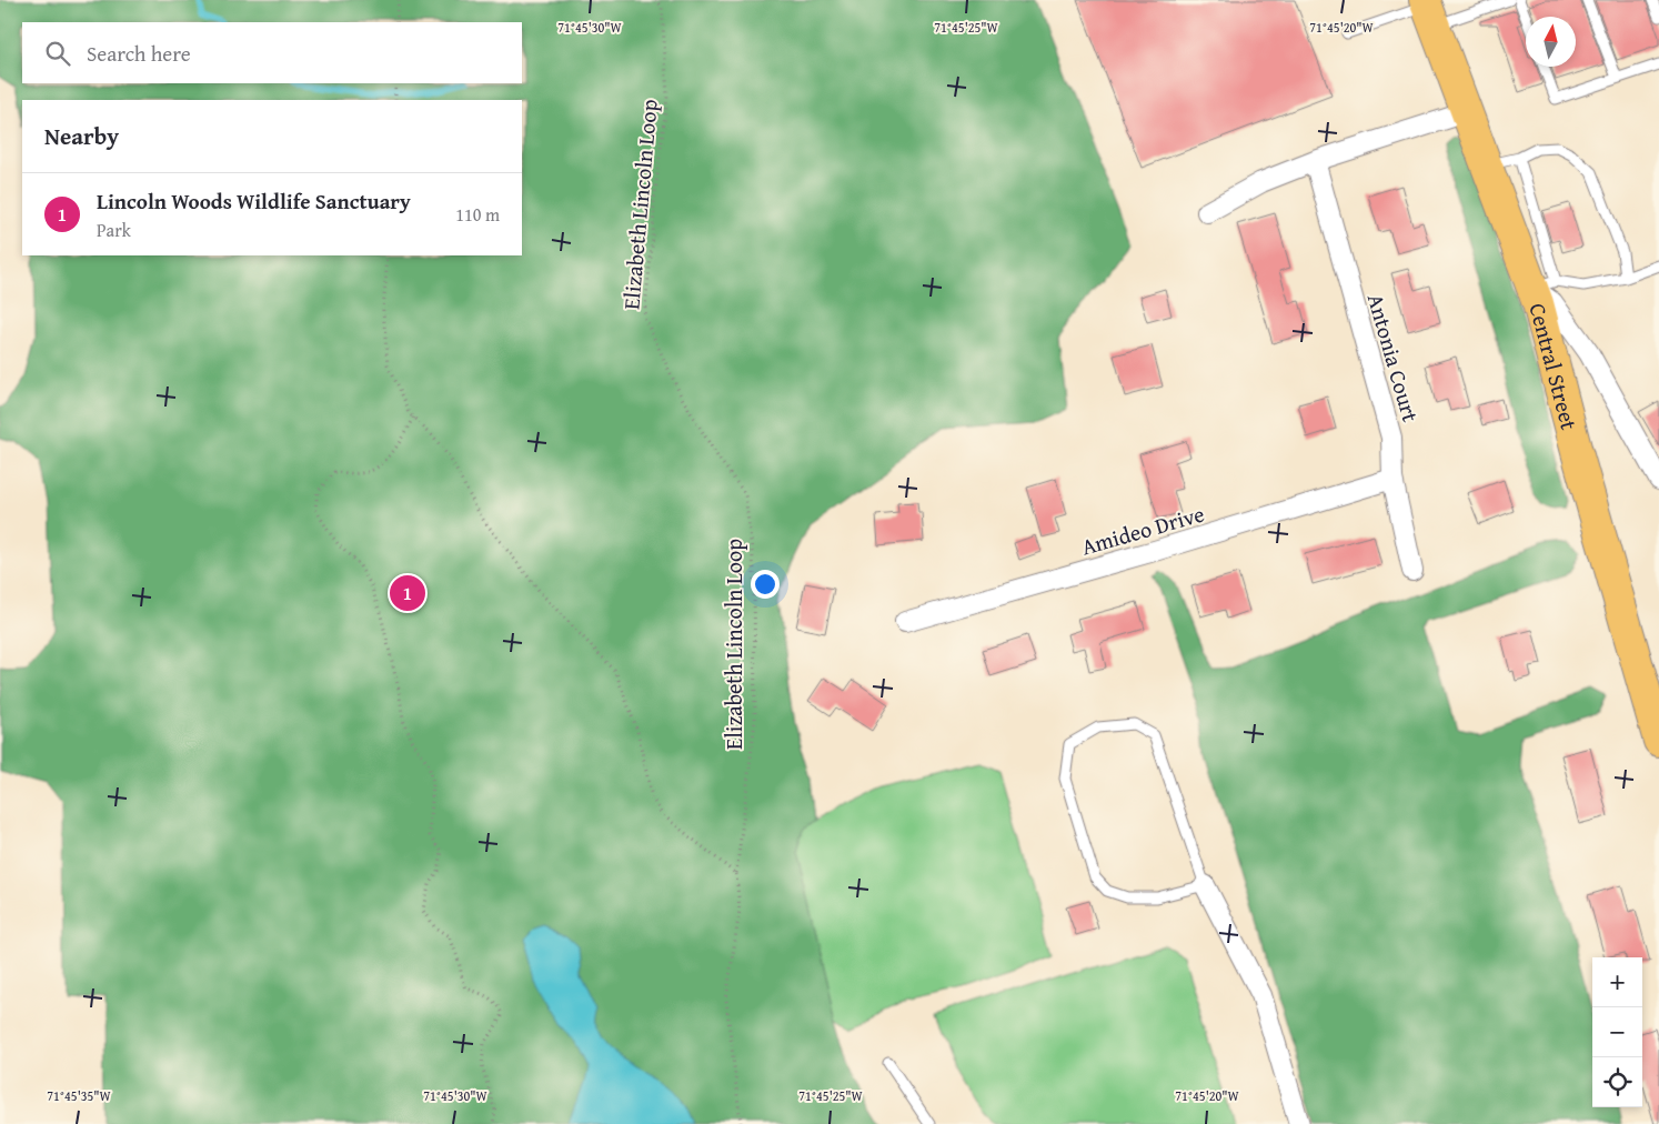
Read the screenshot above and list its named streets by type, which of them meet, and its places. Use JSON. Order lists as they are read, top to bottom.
{
  "streets": {
    "main road": ["Central Street"],
    "street": ["Antonia Court", "Amideo Drive"],
    "path": ["Elizabeth Lincoln Loop"]
  },
  "crossings": [
    ["Antonia Court", "Amideo Drive"]
  ],
  "north": "top",
  "page": {
    "search": "Search here",
    "heading": "Nearby",
    "list": [
      {
        "mark": "1",
        "name": "Lincoln Woods Wildlife Sanctuary",
        "note": "Park",
        "value": "110 m"
      }
    ],
    "pins": "1",
    "map_buttons": ["+", "−"]
  },
  "coordinates": [
    "71°45'30\"W",
    "71°45'25\"W",
    "71°45'20\"W",
    "71°45'35\"W"
  ]
}
